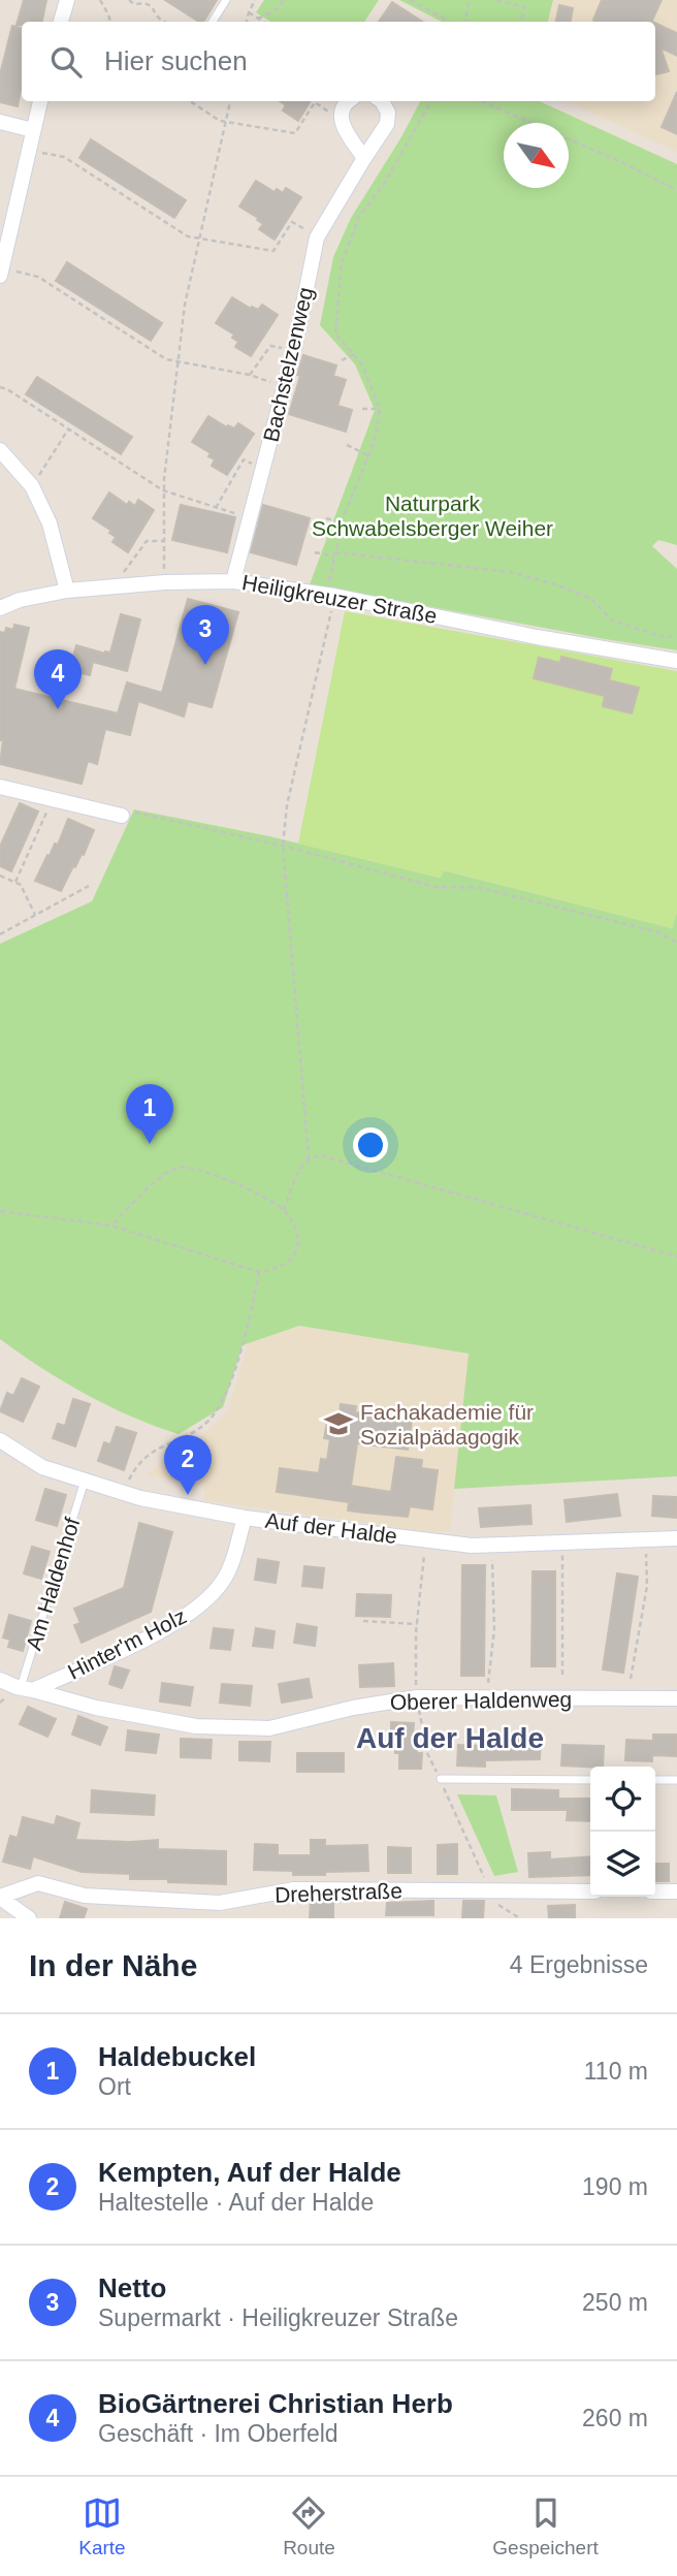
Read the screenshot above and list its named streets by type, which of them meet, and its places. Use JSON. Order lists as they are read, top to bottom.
{
  "streets": {
    "street": [
      "Bachstelzenweg",
      "Heiligkreuzer Straße",
      "Auf der Halde",
      "Hinter'm Holz",
      "Oberer Haldenweg",
      "Dreherstraße"
    ],
    "lane": ["Am Haldenhof"]
  },
  "crossings": [
    ["Bachstelzenweg", "Heiligkreuzer Straße"],
    ["Auf der Halde", "Am Haldenhof"],
    ["Auf der Halde", "Hinter'm Holz"],
    ["Am Haldenhof", "Hinter'm Holz"],
    ["Am Haldenhof", "Oberer Haldenweg"],
    ["Hinter'm Holz", "Oberer Haldenweg"]
  ],
  "districts": ["Auf der Halde"],
  "parks": ["Naturpark Schwabelsberger Weiher"],
  "places": {
    "school or university": ["Fachakademie für Sozialpädagogik"]
  },
  "north": "bottom right",
  "page": {
    "search": "Hier suchen",
    "pins": [
      "3",
      "4",
      "1",
      "2"
    ],
    "heading": ["In der Nähe", "4 Ergebnisse"],
    "list": [
      {
        "mark": "1",
        "name": "Haldebuckel",
        "note": "Ort",
        "value": "110 m"
      },
      {
        "mark": "2",
        "name": "Kempten, Auf der Halde",
        "note": "Haltestelle · Auf der Halde",
        "value": "190 m"
      },
      {
        "mark": "3",
        "name": "Netto",
        "note": "Supermarkt · Heiligkreuzer Straße",
        "value": "250 m"
      },
      {
        "mark": "4",
        "name": "BioGärtnerei Christian Herb",
        "note": "Geschäft · Im Oberfeld",
        "value": "260 m"
      }
    ],
    "nav": ["Karte", "Route", "Gespeichert"]
  }
}
